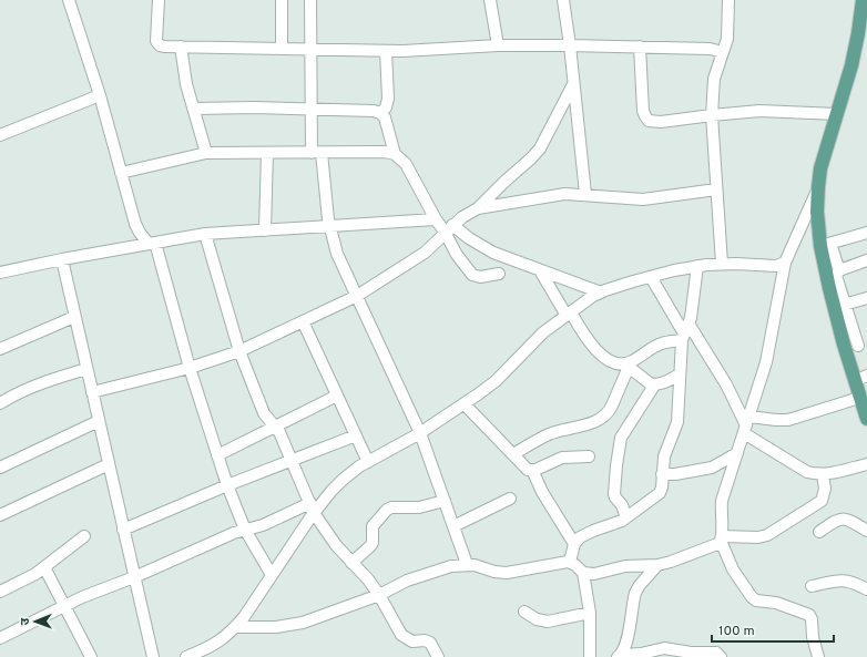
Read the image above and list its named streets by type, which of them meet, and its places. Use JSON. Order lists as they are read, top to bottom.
{
  "scale_bar": "100 m",
  "north": "left"
}
